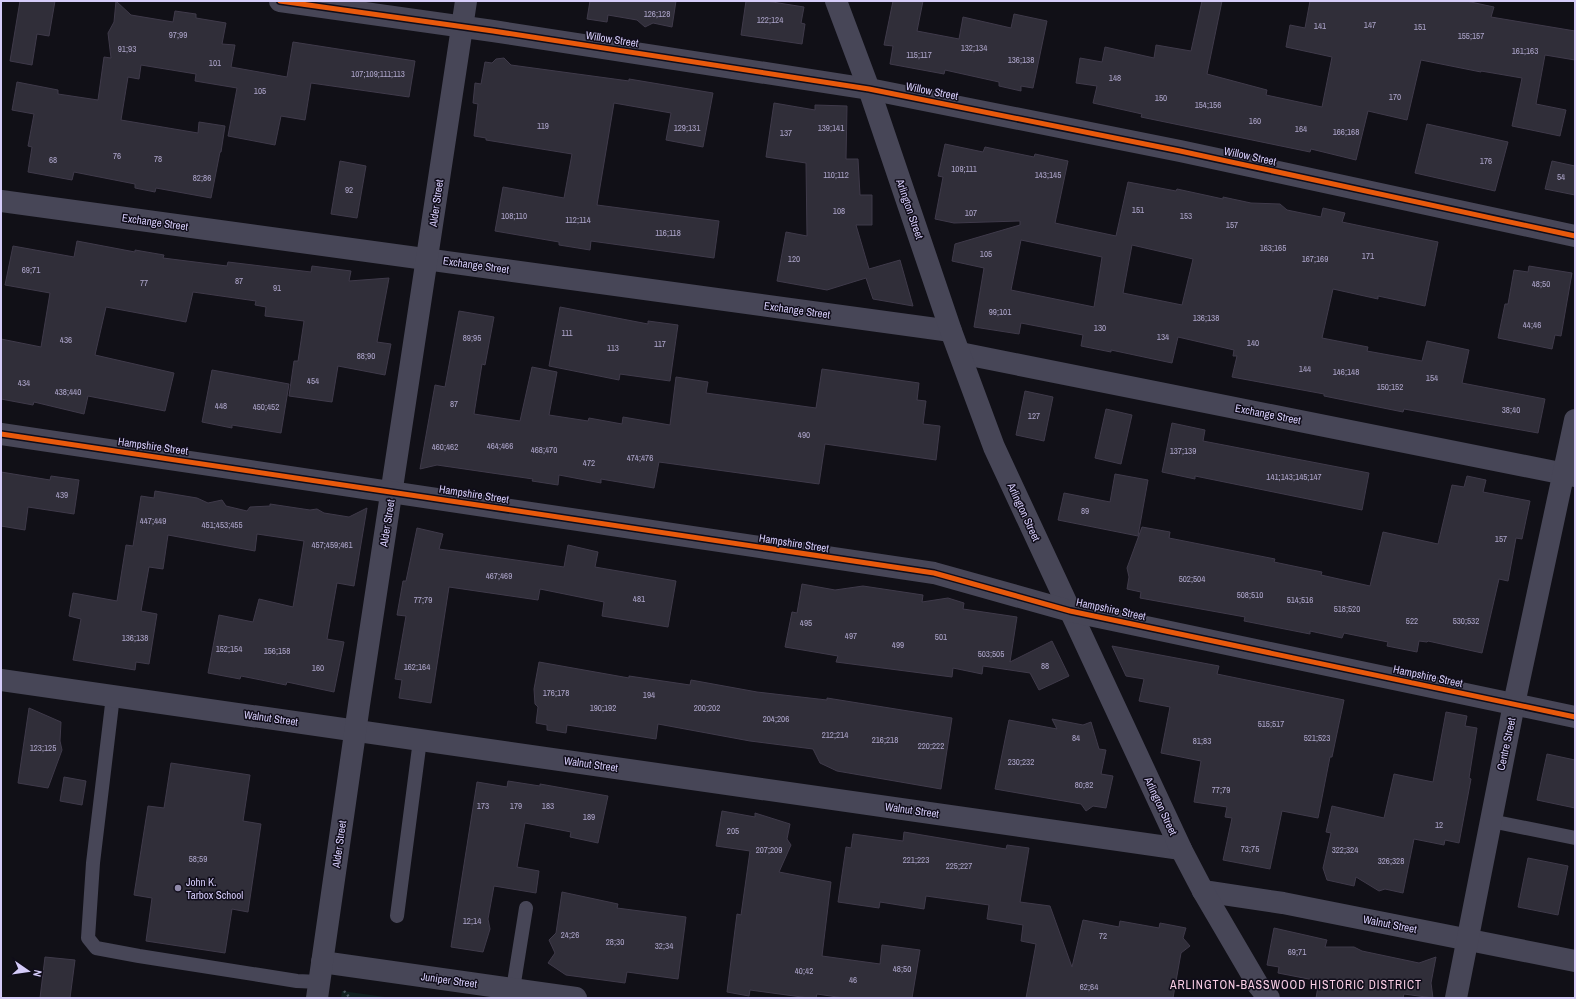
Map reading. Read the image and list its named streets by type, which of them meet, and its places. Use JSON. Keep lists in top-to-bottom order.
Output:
{
  "streets": {
    "street": [
      "Willow Street",
      "Alder Street",
      "Arlington Street",
      "Exchange Street",
      "Hampshire Street",
      "Walnut Street",
      "Centre Street",
      "Juniper Street"
    ]
  },
  "crossings": [
    ["Willow Street", "Alder Street"],
    ["Willow Street", "Arlington Street"],
    ["Alder Street", "Exchange Street"],
    ["Alder Street", "Hampshire Street"],
    ["Alder Street", "Walnut Street"],
    ["Alder Street", "Juniper Street"],
    ["Arlington Street", "Exchange Street"],
    ["Arlington Street", "Hampshire Street"],
    ["Arlington Street", "Walnut Street"],
    ["Exchange Street", "Centre Street"],
    ["Hampshire Street", "Centre Street"],
    ["Walnut Street", "Centre Street"]
  ],
  "districts": ["ARLINGTON-BASSWOOD HISTORIC DISTRICT"],
  "places": ["John K. Tarbox School"],
  "house_numbers": [
    "126;128",
    "122;124",
    "147",
    "141",
    "151",
    "97;99",
    "155;157",
    "132;134",
    "91;93",
    "161;163",
    "115;117",
    "136;138",
    "101",
    "107;109;111;113",
    "148",
    "105",
    "170",
    "150",
    "154;156",
    "160",
    "119",
    "129;131",
    "139;141",
    "164",
    "166;168",
    "137",
    "76",
    "78",
    "68",
    "176",
    "109;111",
    "110;112",
    "143;145",
    "54",
    "82;86",
    "92",
    "151",
    "108",
    "107",
    "108;110",
    "153",
    "112;114",
    "157",
    "116;118",
    "163;165",
    "105",
    "171",
    "120",
    "167;169",
    "69;71",
    "87",
    "77",
    "48;50",
    "91",
    "99;101",
    "136;138",
    "44;46",
    "130",
    "111",
    "134",
    "89;95",
    "436",
    "140",
    "117",
    "113",
    "88;90",
    "144",
    "146;148",
    "154",
    "454",
    "434",
    "150;152",
    "438;440",
    "87",
    "448",
    "450;452",
    "38;40",
    "127",
    "490",
    "464;466",
    "460;462",
    "468;470",
    "137;139",
    "474;476",
    "472",
    "141;143;145;147",
    "439",
    "89",
    "447;449",
    "451;453;455",
    "157",
    "457;459;461",
    "467;469",
    "502;504",
    "508;510",
    "481",
    "77;79",
    "514;516",
    "518;520",
    "522",
    "530;532",
    "495",
    "497",
    "501",
    "136;138",
    "499",
    "152;154",
    "156;158",
    "503;505",
    "88",
    "162;164",
    "160",
    "176;178",
    "194",
    "190;192",
    "200;202",
    "204;206",
    "515;517",
    "212;214",
    "84",
    "521;523",
    "216;218",
    "81;83",
    "220;222",
    "123;125",
    "230;232",
    "80;82",
    "77;79",
    "173",
    "179",
    "183",
    "189",
    "12",
    "205",
    "73;75",
    "207;209",
    "322;324",
    "58;59",
    "221;223",
    "326;328",
    "225;227",
    "12;14",
    "24;26",
    "72",
    "28;30",
    "32;34",
    "69;71",
    "48;50",
    "40;42",
    "46",
    "62;64"
  ],
  "north": "right"
}
